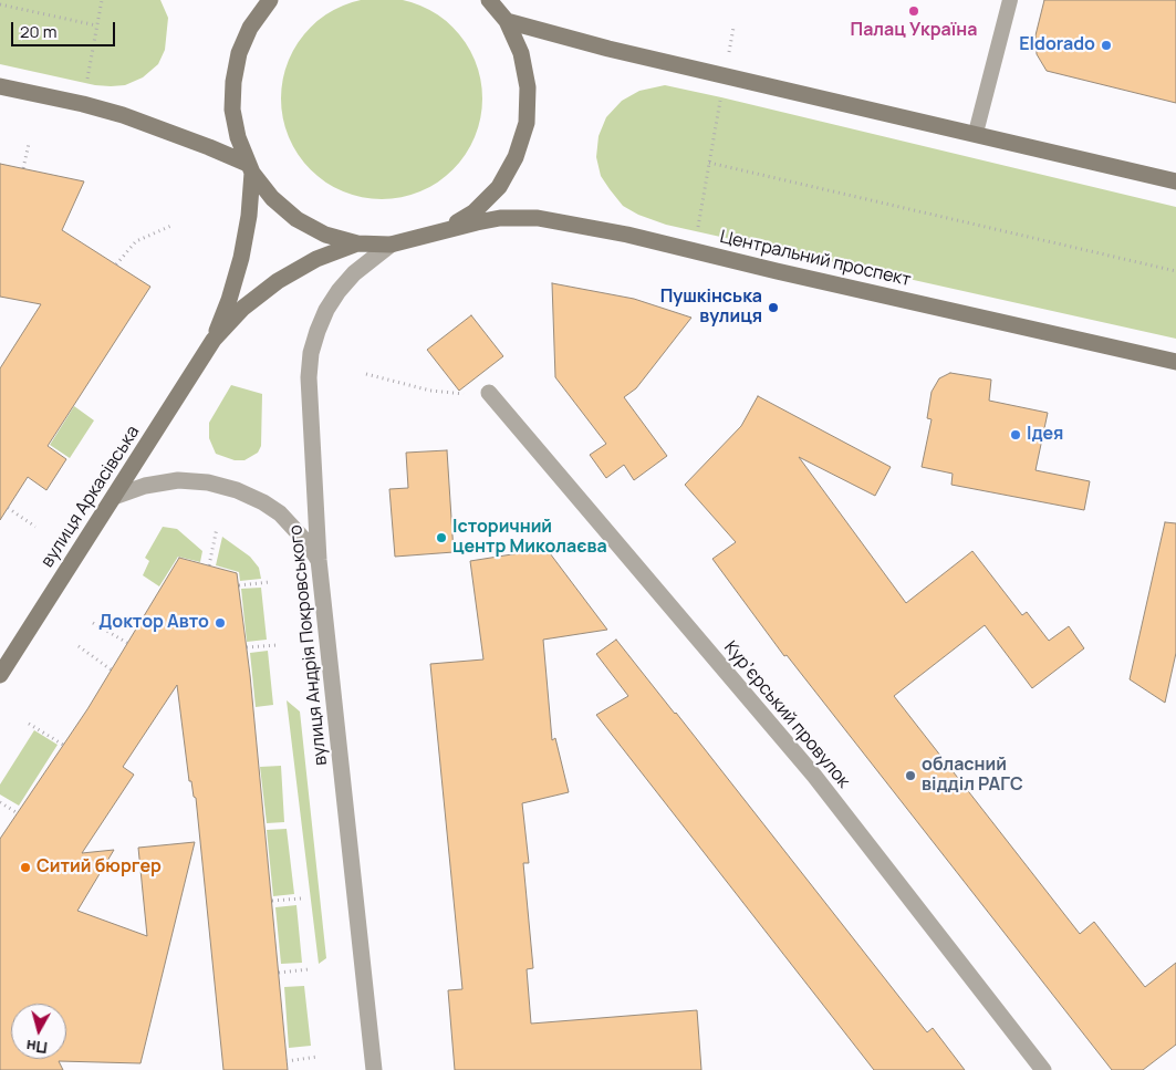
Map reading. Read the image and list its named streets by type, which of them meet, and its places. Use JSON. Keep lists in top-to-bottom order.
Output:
{
  "streets": {
    "main road": ["Центральний проспект", "вулиця Аркасівська"],
    "street": ["вулиця Андрія Покровського", "Курʼєрський провулок"]
  },
  "crossings": [
    ["Центральний проспект", "вулиця Аркасівська"],
    ["Центральний проспект", "вулиця Андрія Покровського"]
  ],
  "places": [
    "Палац Україна",
    "Eldorado",
    "Пушкінська вулиця",
    "Ідея",
    "Історичний центр Миколаєва",
    "Доктор Авто",
    "обласний відділ РАГС",
    "Ситий бюргер"
  ],
  "scale_bar": "20 m",
  "north": "bottom"
}
